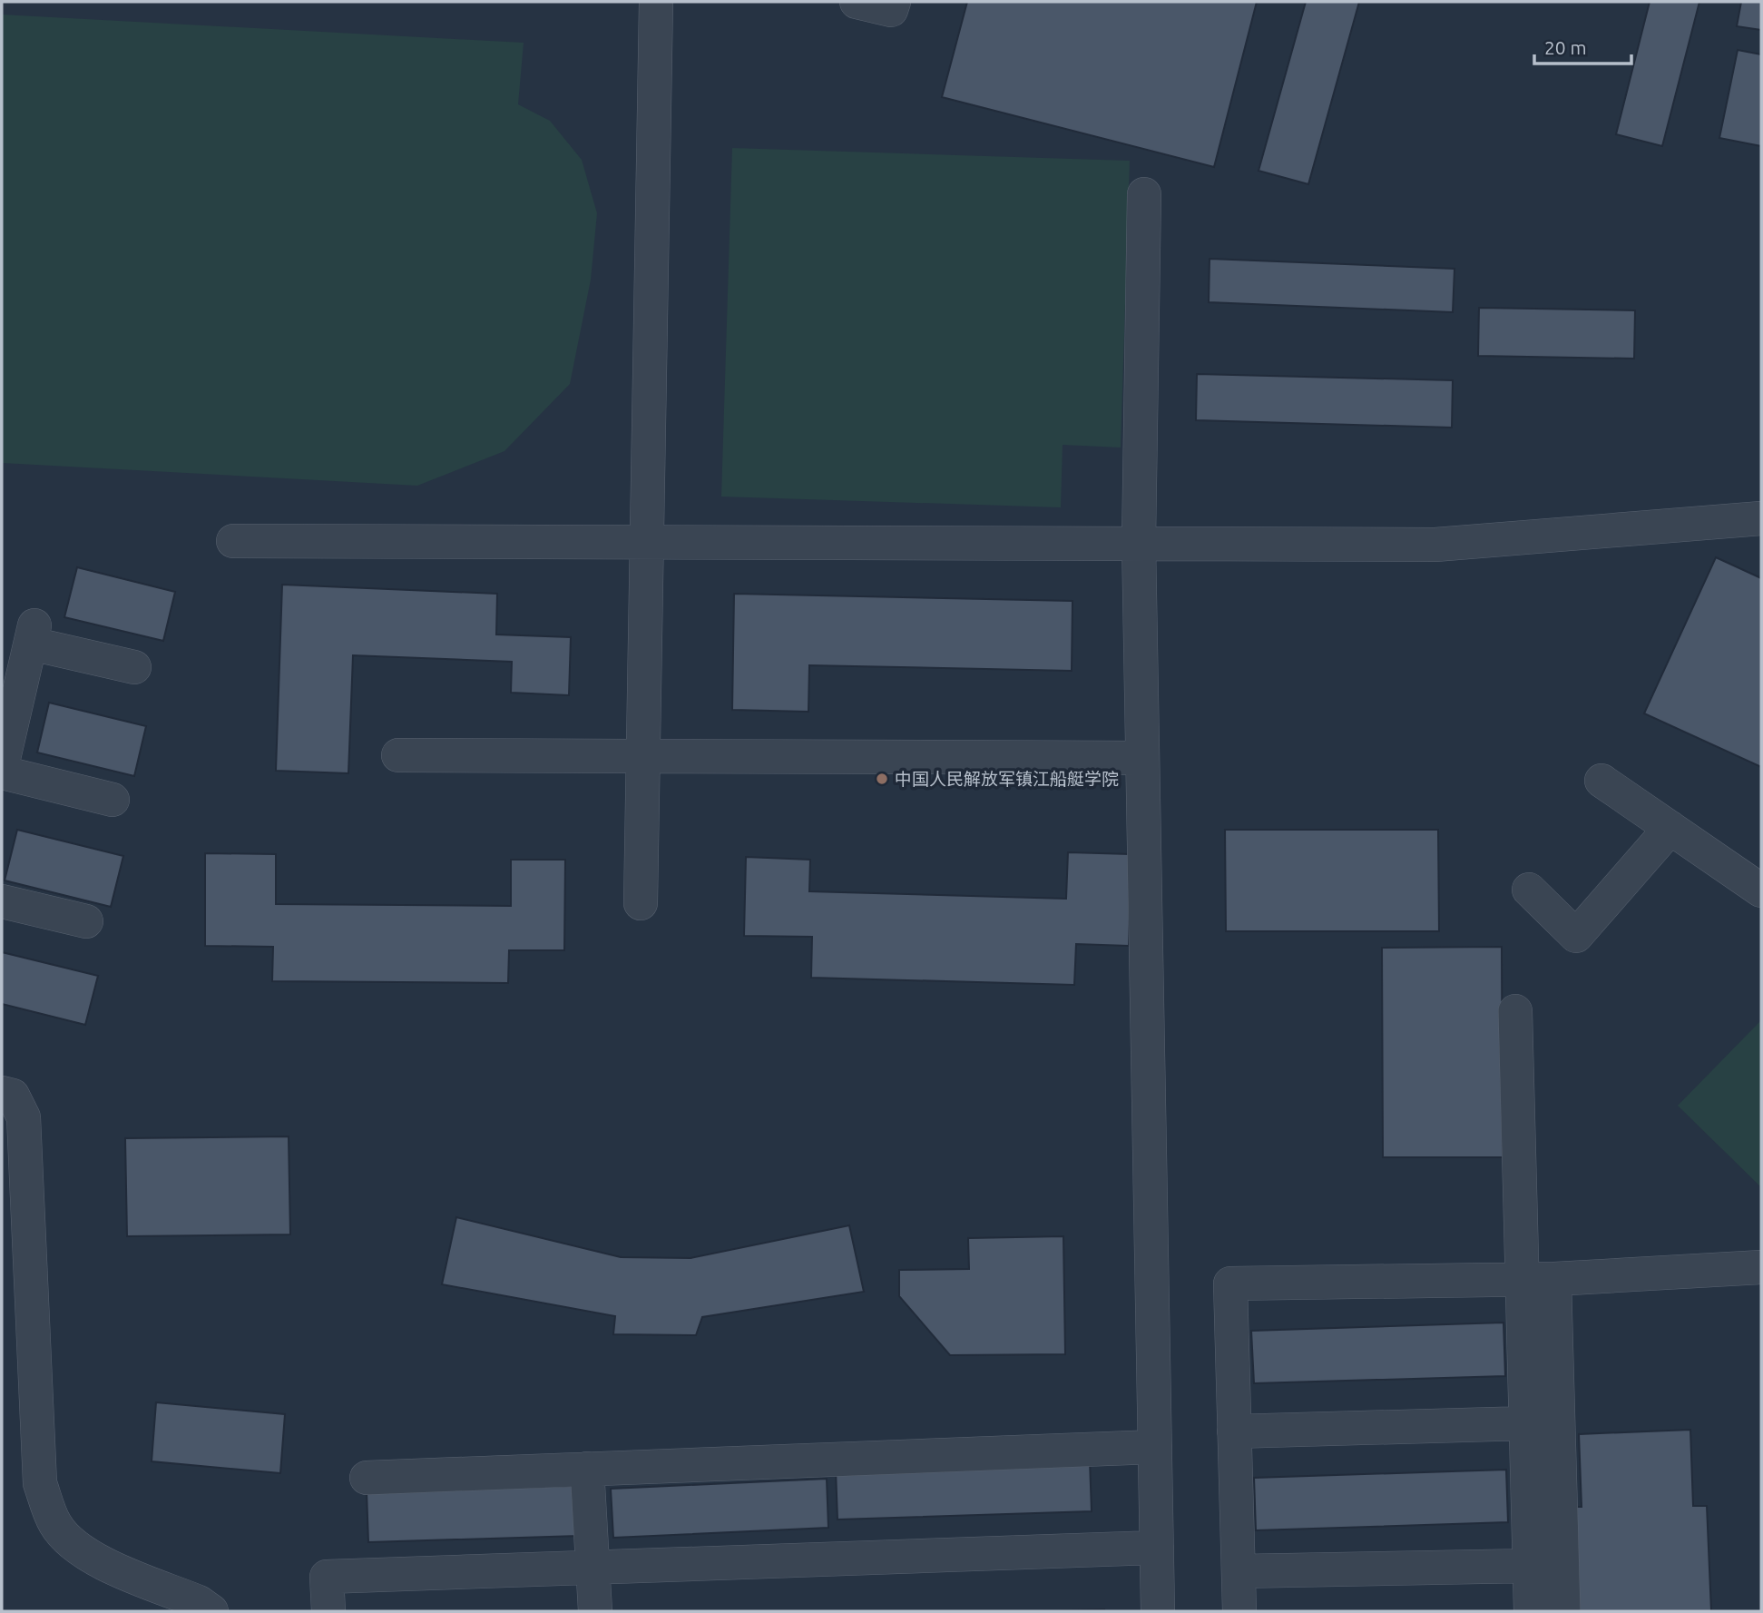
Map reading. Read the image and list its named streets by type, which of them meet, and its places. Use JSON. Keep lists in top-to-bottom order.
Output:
{
  "places": ["中国人民解放军镇江船艇学院"],
  "scale_bar": "20 m"
}
